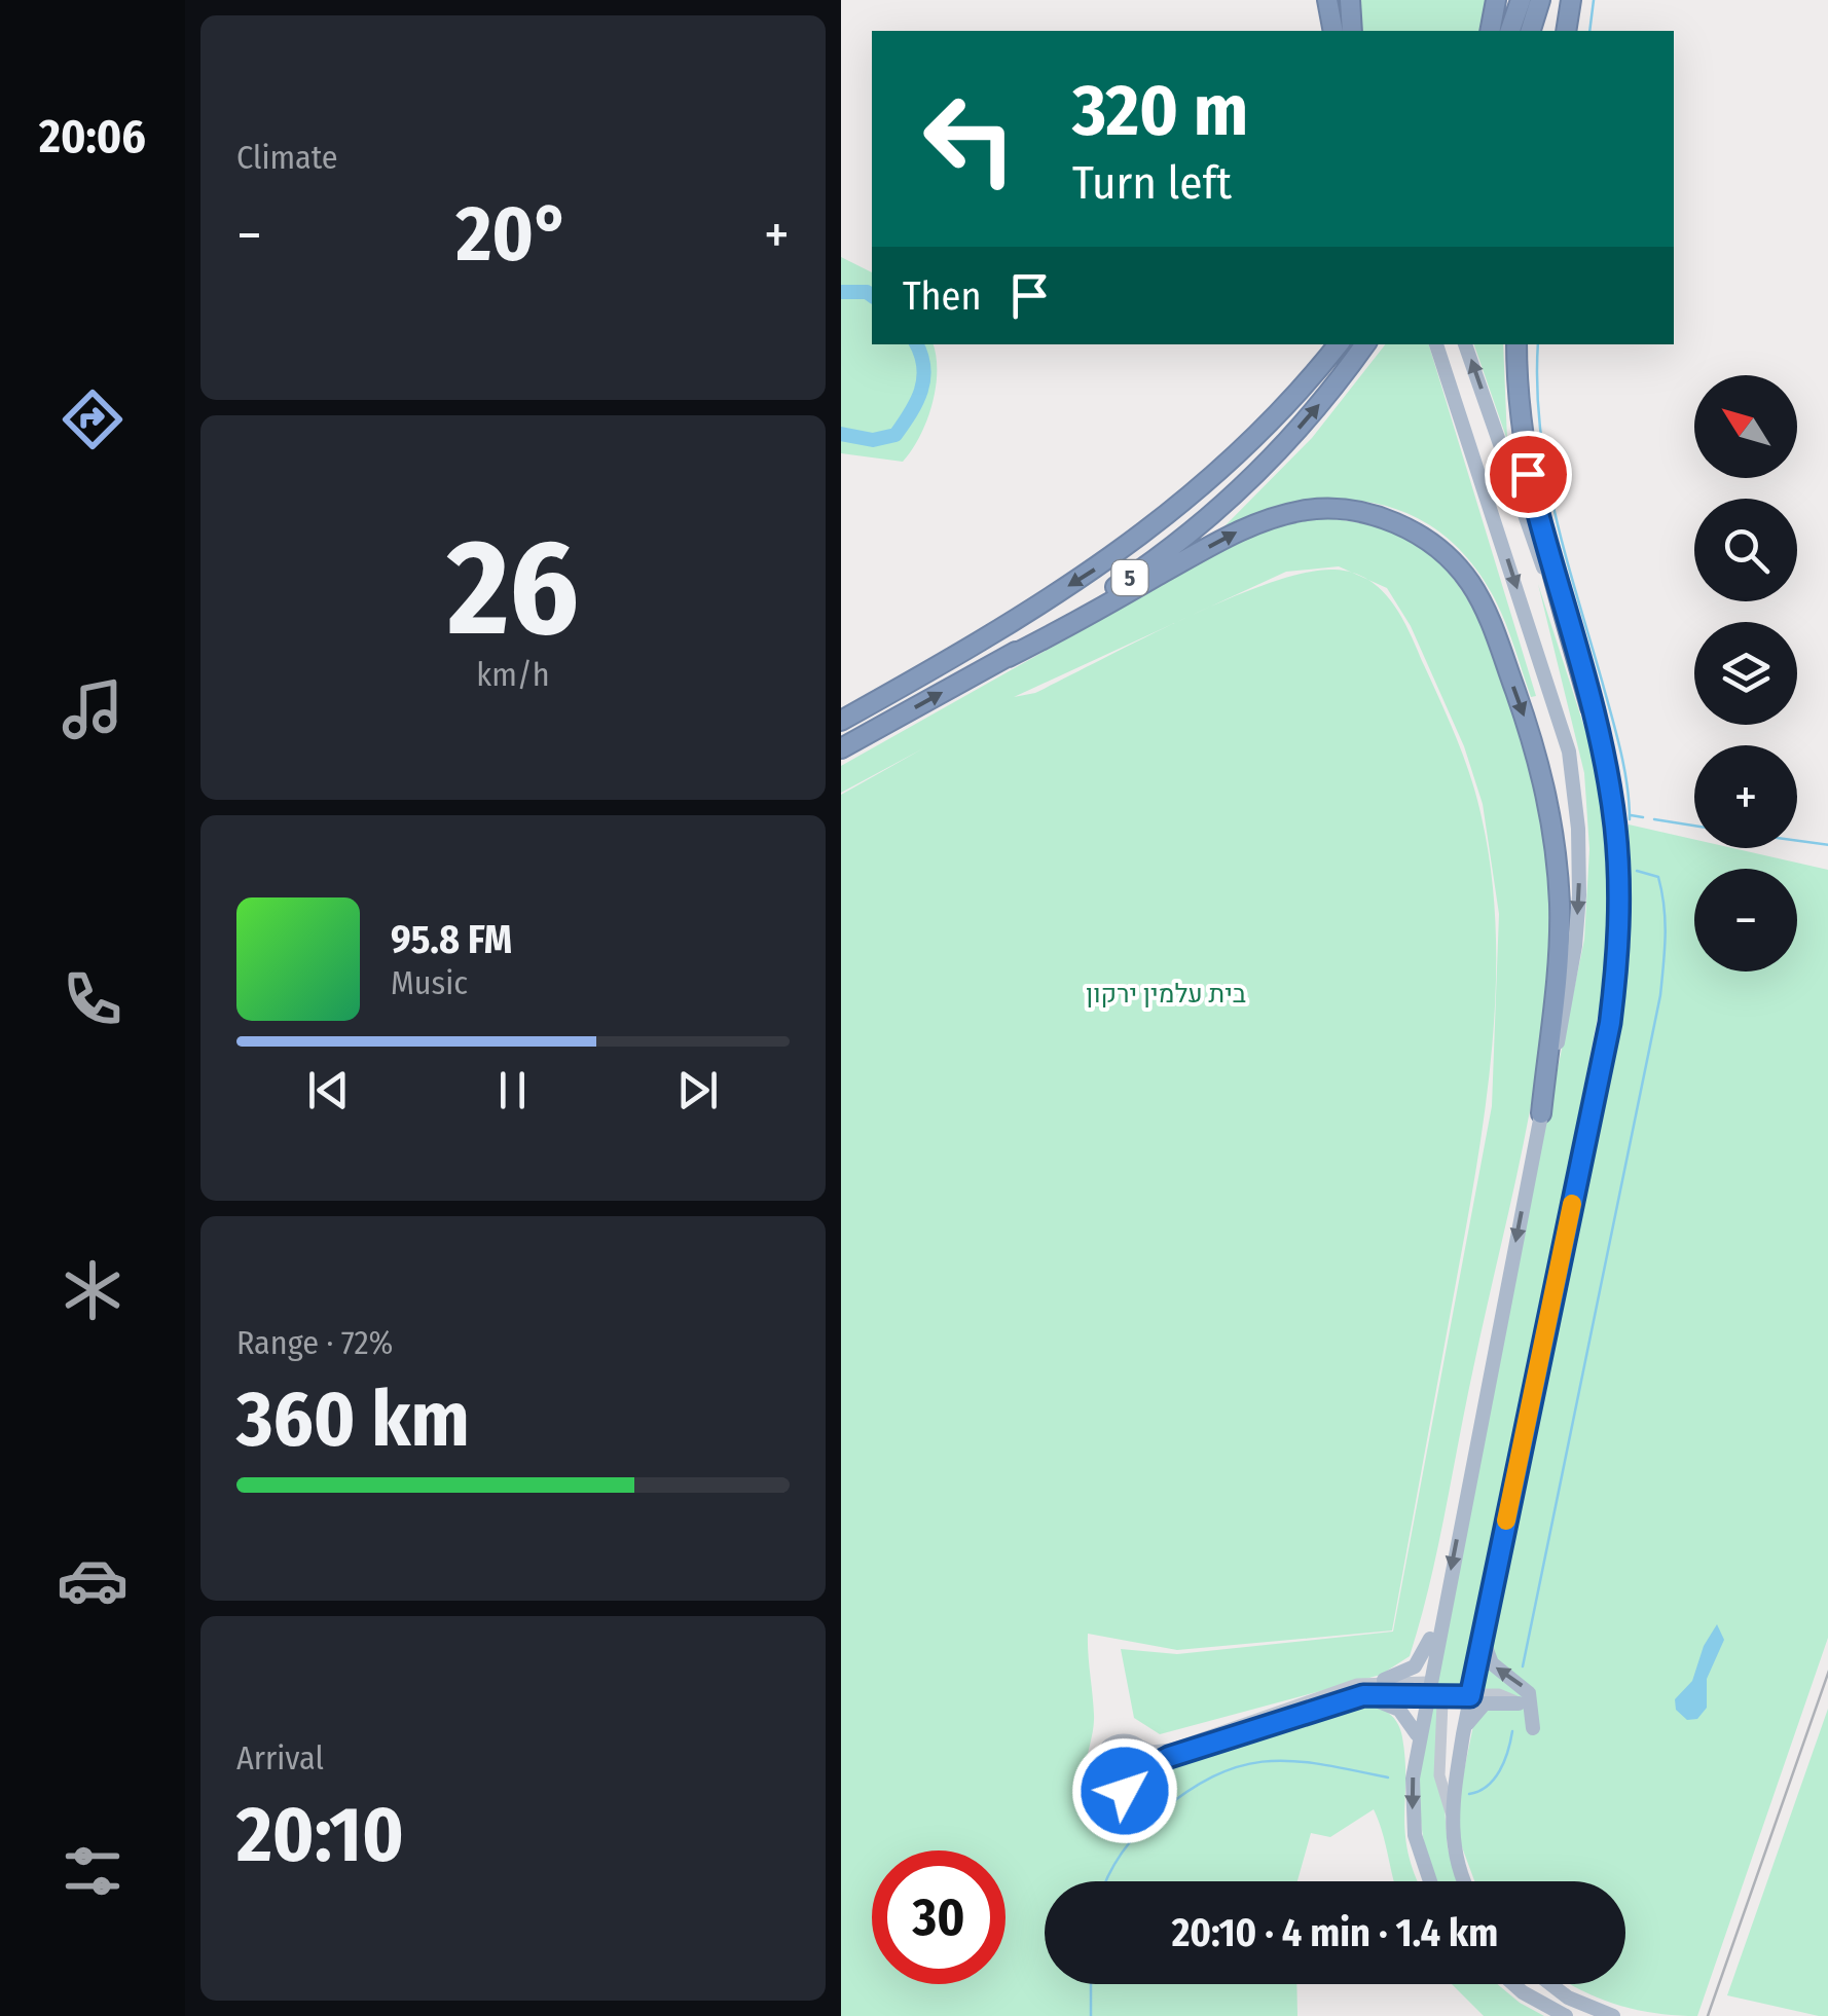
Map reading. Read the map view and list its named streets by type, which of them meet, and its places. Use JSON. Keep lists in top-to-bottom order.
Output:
{
  "streets": {
    "highway": ["5"]
  },
  "parks": ["בית עלמין ירקון"],
  "north": "top left",
  "page": {
    "tabs": "20:06",
    "tile": [
      "Climate",
      ["26", "km/h"],
      ["Range · 72%", "360 km"],
      ["Arrival", "20:10"]
    ],
    "turn": ["320 m", "Turn left"],
    "heat": ["−", "20°", "+"],
    "then": "Then",
    "map_buttons": ["+", "−"],
    "song": ["95.8 FM", "Music"],
    "limit": "30",
    "trip": "20:10 · 4 min · 1.4 km"
  }
}
